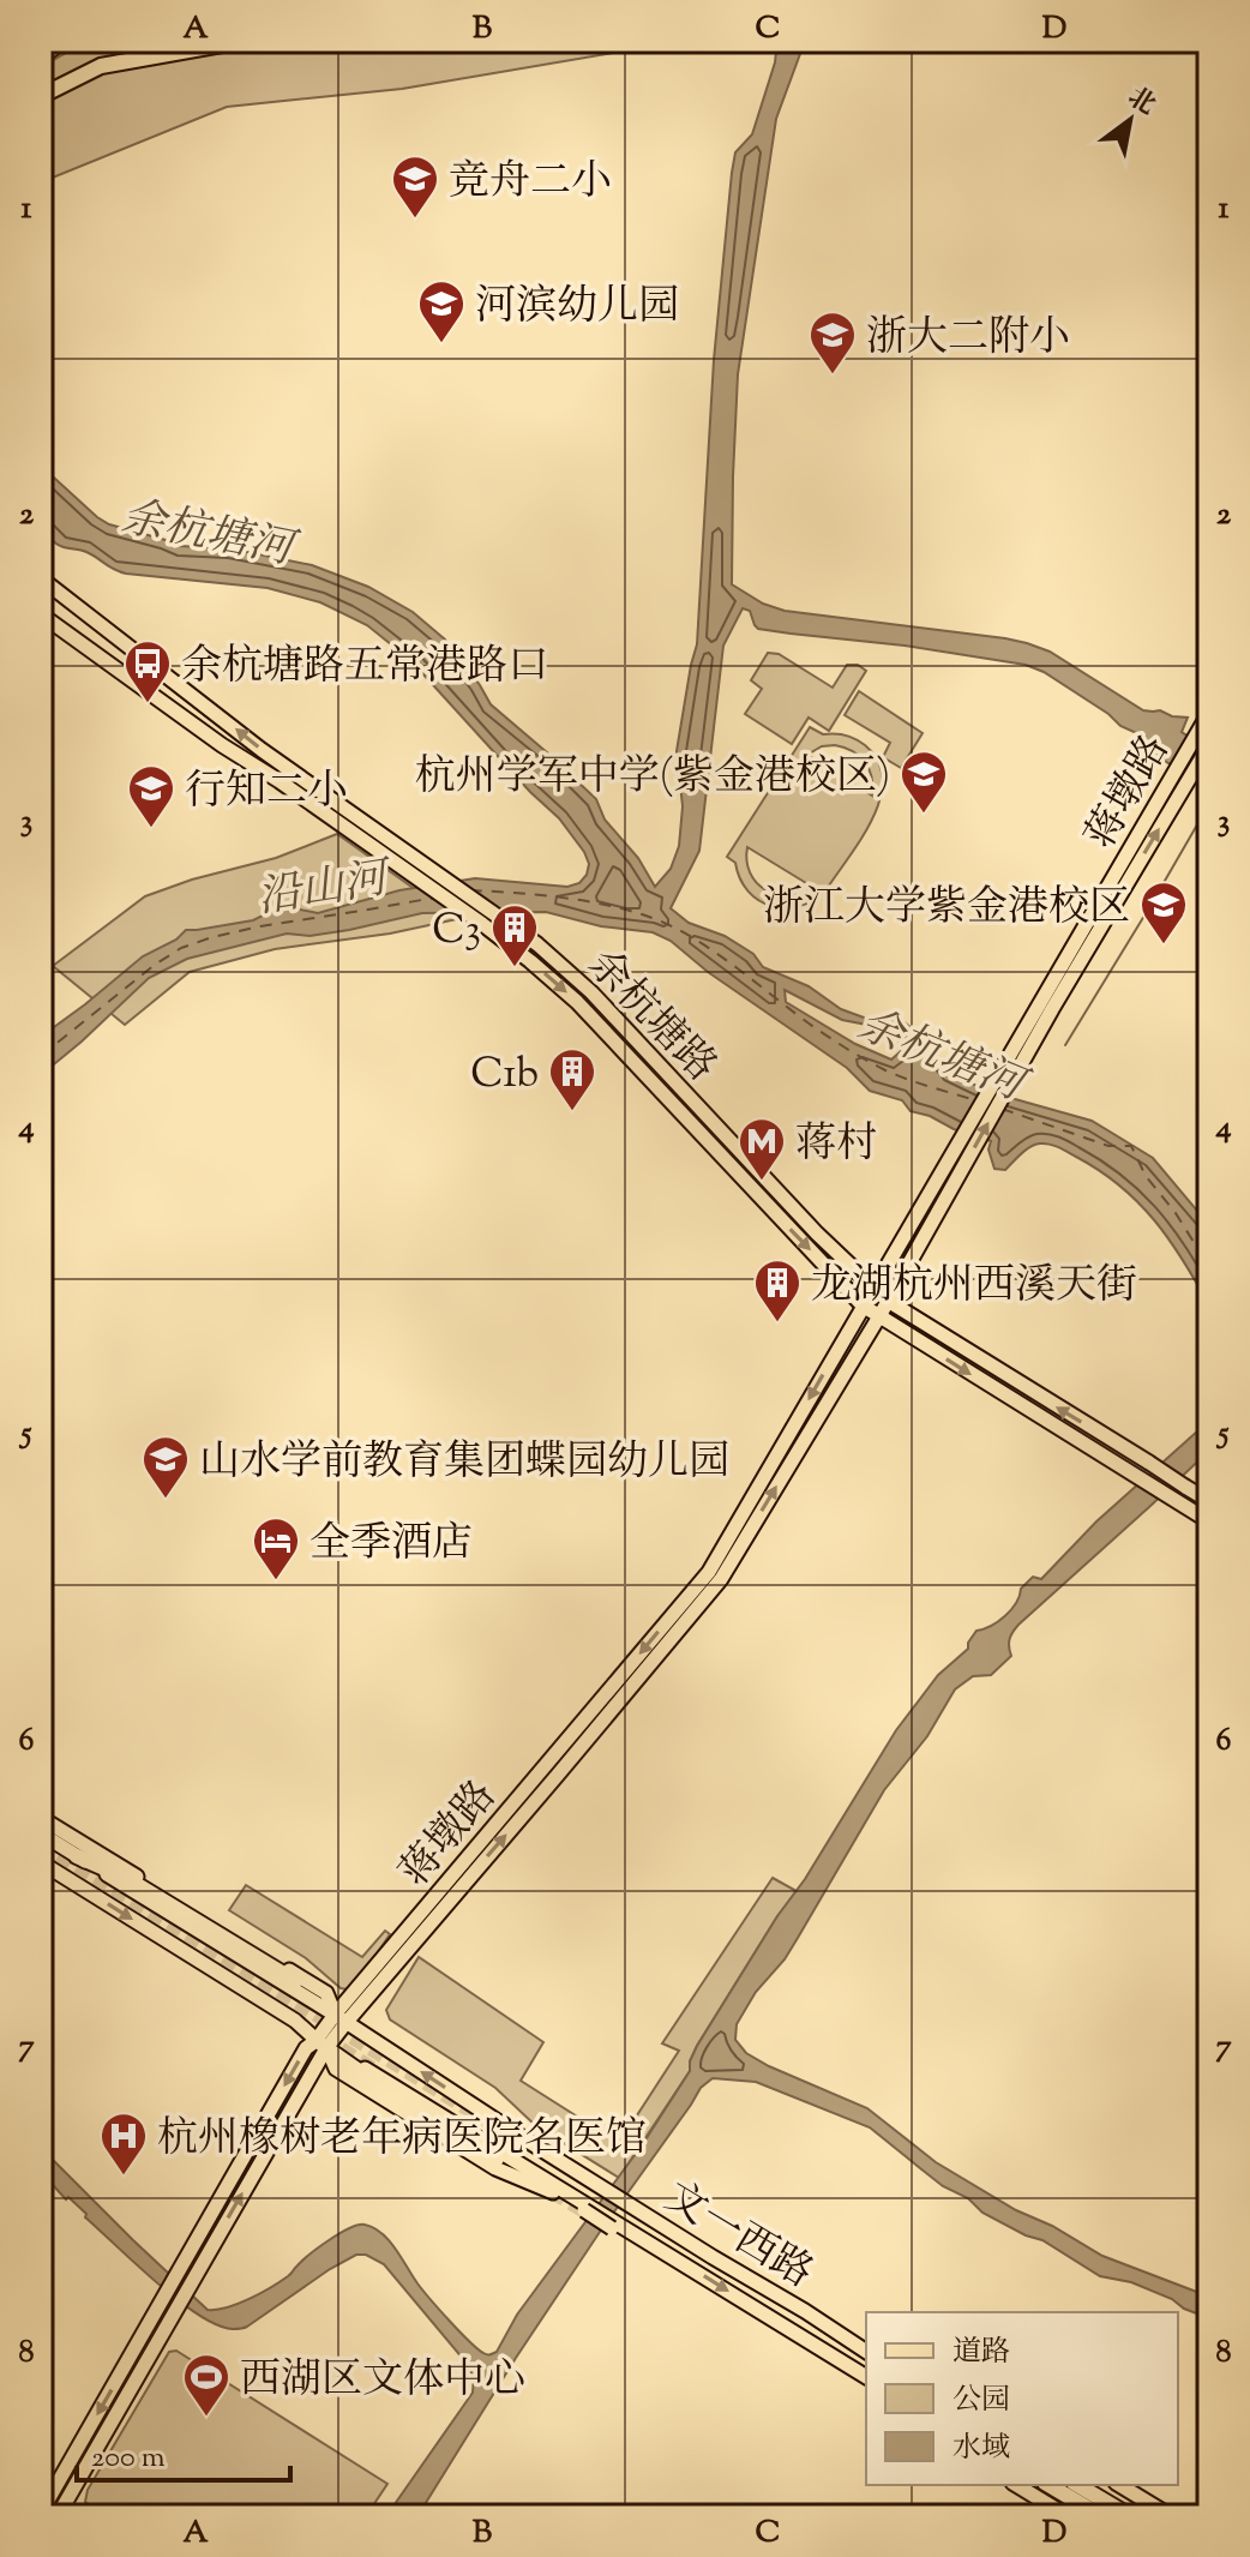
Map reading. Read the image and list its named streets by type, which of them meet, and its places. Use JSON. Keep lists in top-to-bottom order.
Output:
{
  "streets": {
    "main road": ["蒋墩路", "余杭塘路", "文一西路"]
  },
  "crossings": [
    ["蒋墩路", "余杭塘路"],
    ["蒋墩路", "文一西路"]
  ],
  "water": ["余杭塘河", "沿山河"],
  "places": {
    "school or university": [
      "竞舟二小",
      "河滨幼儿园",
      "浙大二附小",
      "杭州学军中学(紫金港校区)",
      "行知二小",
      "浙江大学紫金港校区",
      "山水学前教育集团蝶园幼儿园"
    ],
    "bus stop": ["余杭塘路五常港路口"],
    "building": ["C3", "C1b", "龙湖杭州西溪天街"],
    "metro station": ["蒋村"],
    "hotel": ["全季酒店"],
    "hospital": ["杭州橡树老年病医院名医馆"],
    "sports": ["西湖区文体中心"]
  },
  "legend": ["道路", "公园", "水域"],
  "scale_bar": "200 m",
  "north": "top right",
  "grid": {
    "columns": [
      "A",
      "B",
      "C",
      "D"
    ],
    "rows": [
      "1",
      "2",
      "3",
      "4",
      "5",
      "6",
      "7",
      "8"
    ]
  }
}
